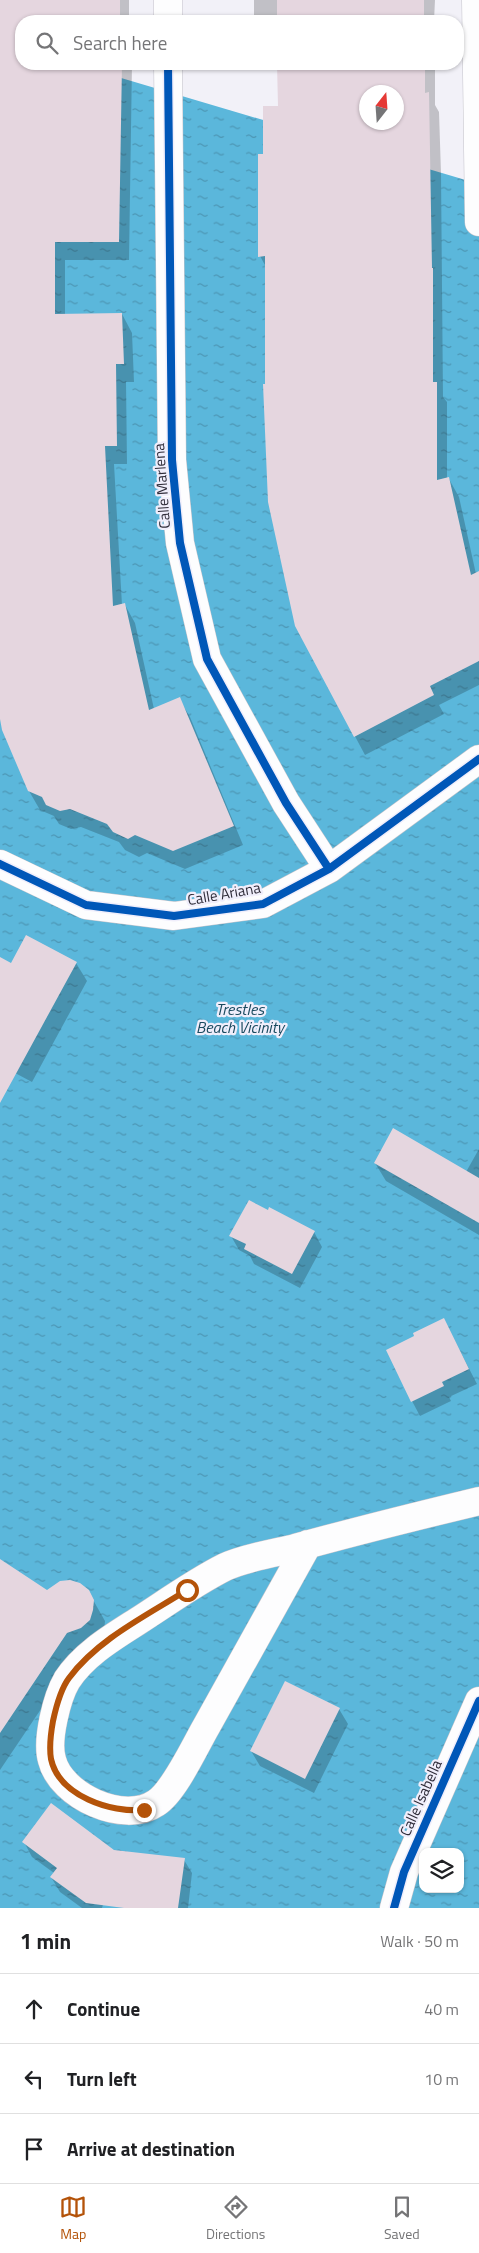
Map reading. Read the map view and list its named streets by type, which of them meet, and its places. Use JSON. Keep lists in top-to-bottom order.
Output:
{
  "streets": {
    "street": ["Calle Marlena", "Calle Ariana", "Calle Isabella"]
  },
  "crossings": [
    ["Calle Marlena", "Calle Ariana"]
  ],
  "water": ["Trestles Beach Vicinity"],
  "north": "top",
  "page": {
    "search": "Search here",
    "heading": ["1 min", "Walk · 50 m"],
    "list": [
      ["Continue", "40 m"],
      ["Turn left", "10 m"],
      "Arrive at destination"
    ],
    "nav": ["Map", "Directions", "Saved"]
  }
}
